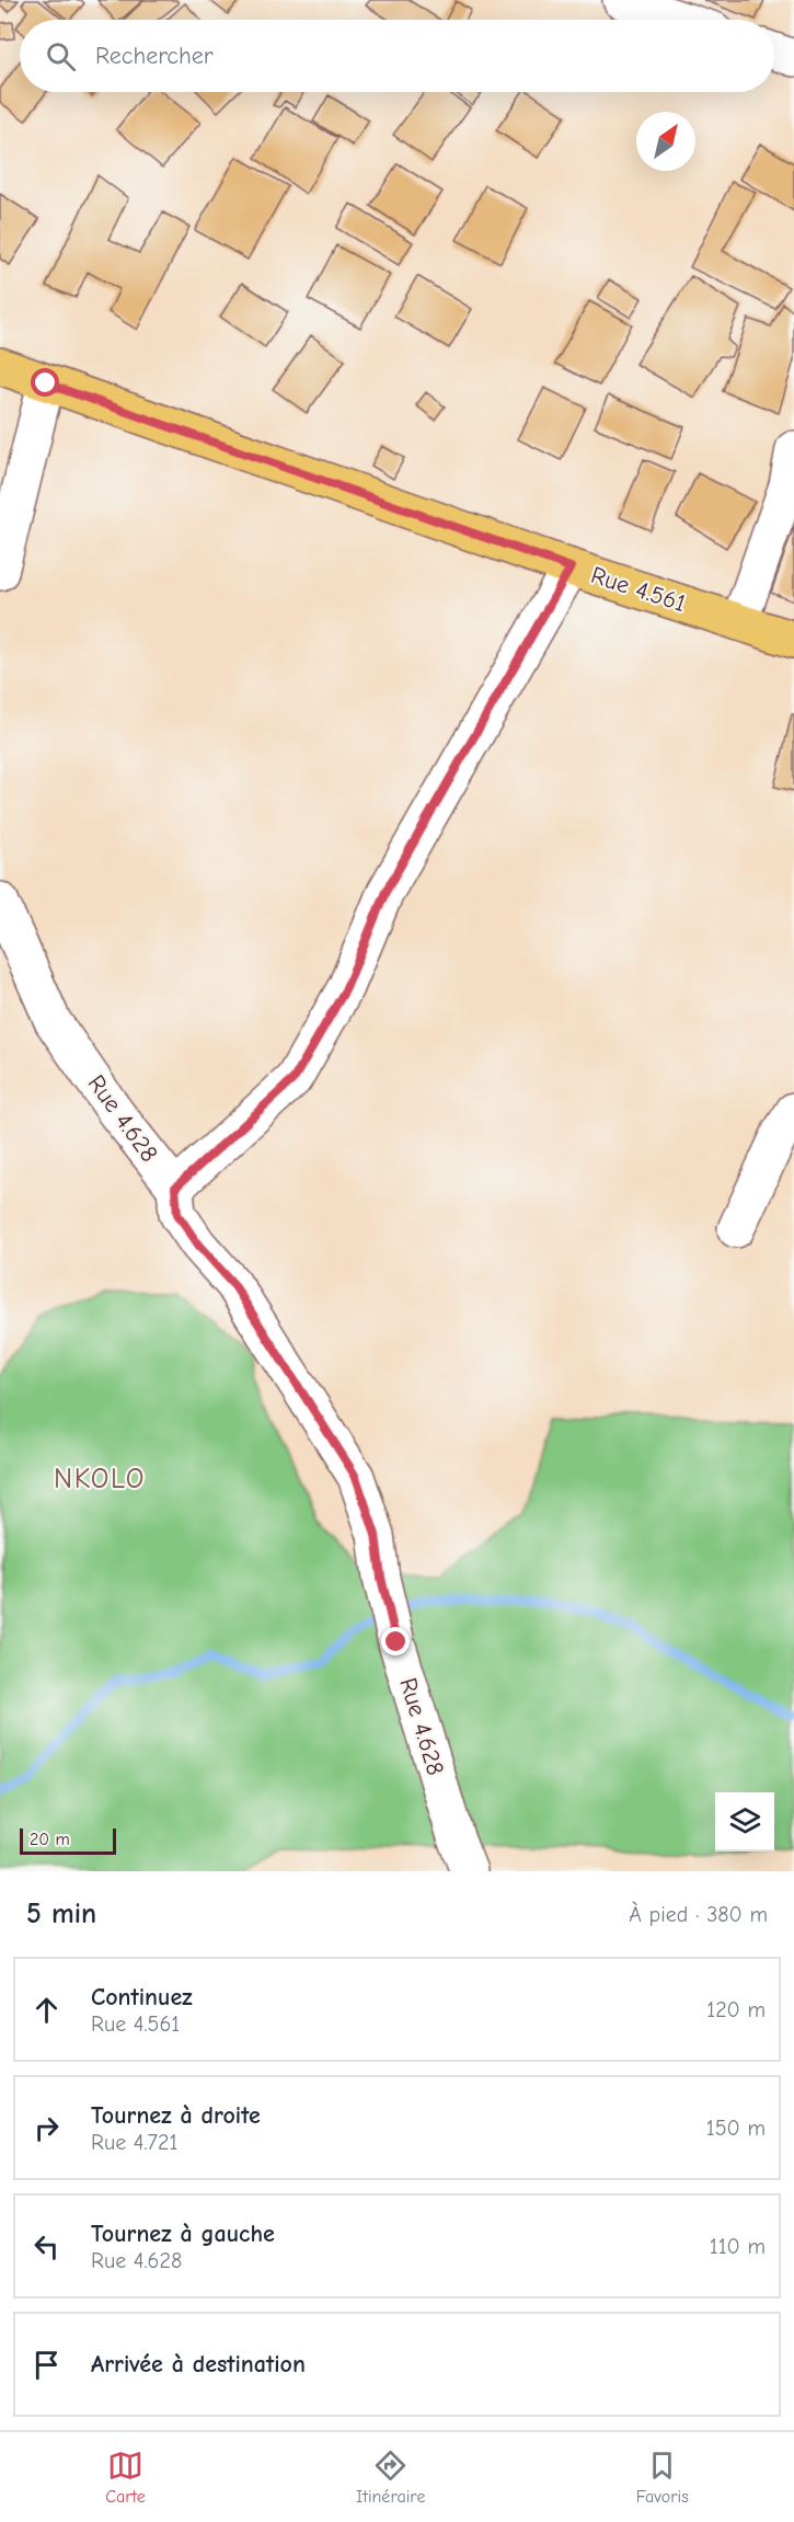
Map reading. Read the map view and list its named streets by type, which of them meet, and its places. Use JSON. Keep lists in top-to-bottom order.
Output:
{
  "streets": {
    "main road": ["Rue 4.561"],
    "street": ["Rue 4.628"]
  },
  "districts": ["NKOLO"],
  "scale_bar": "20 m",
  "north": "top right",
  "page": {
    "search": "Rechercher",
    "scale": "20 m",
    "heading": ["5 min", "À pied · 380 m"],
    "list": [
      ["Continuez", "Rue 4.561", "120 m"],
      ["Tournez à droite", "Rue 4.721", "150 m"],
      ["Tournez à gauche", "Rue 4.628", "110 m"],
      "Arrivée à destination"
    ],
    "nav": ["Carte", "Itinéraire", "Favoris"]
  }
}
